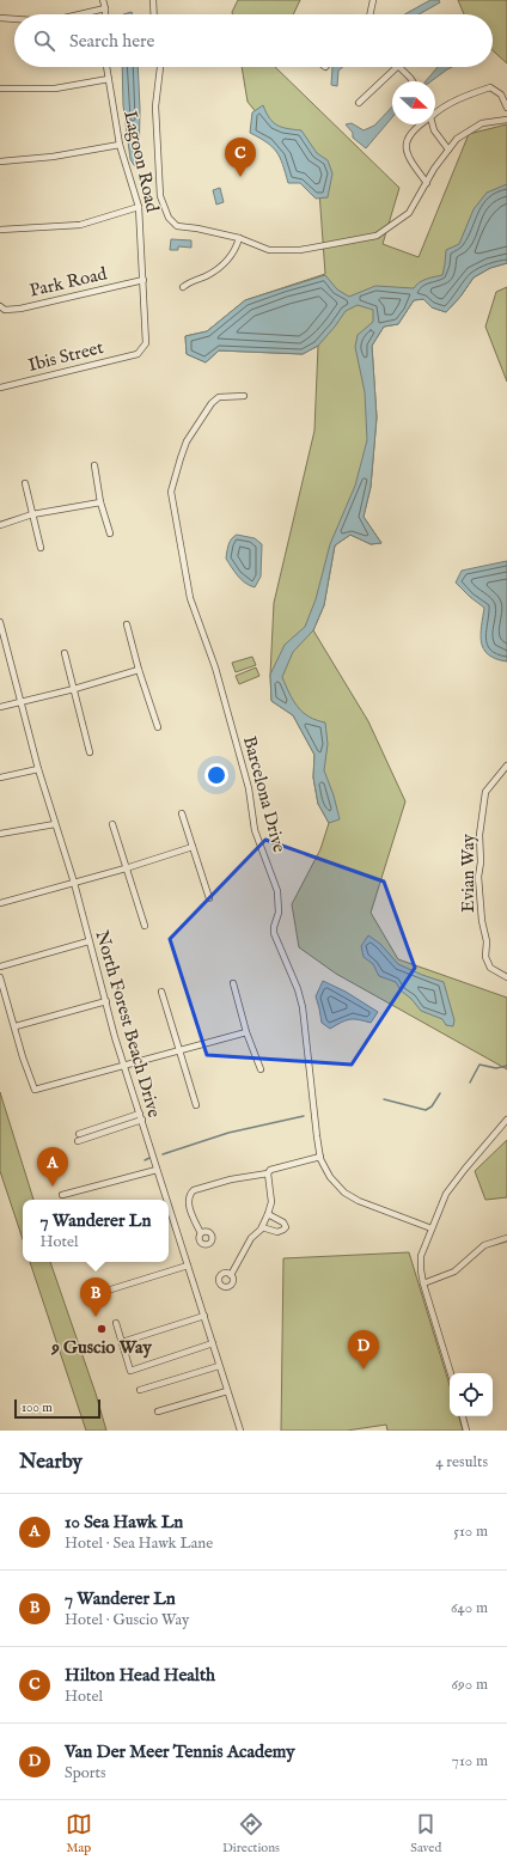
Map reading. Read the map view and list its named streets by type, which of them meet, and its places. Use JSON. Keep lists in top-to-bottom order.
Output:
{
  "streets": {
    "street": [
      "Lagoon Road",
      "Park Road",
      "Ibis Street",
      "Barcelona Drive",
      "Evian Way",
      "North Forest Beach Drive"
    ]
  },
  "crossings": [
    ["Lagoon Road", "Park Road"],
    ["Lagoon Road", "Ibis Street"]
  ],
  "places": ["9 Guscio Way"],
  "scale_bar": "100 m",
  "north": "right",
  "page": {
    "search": "Search here",
    "pins": [
      "C",
      "A",
      "B",
      "D"
    ],
    "popup": ["7 Wanderer Ln", "Hotel"],
    "scale": "100 m",
    "heading": ["Nearby", "4 results"],
    "list": [
      {
        "mark": "A",
        "name": "10 Sea Hawk Ln",
        "note": "Hotel · Sea Hawk Lane",
        "value": "510 m"
      },
      {
        "mark": "B",
        "name": "7 Wanderer Ln",
        "note": "Hotel · Guscio Way",
        "value": "640 m"
      },
      {
        "mark": "C",
        "name": "Hilton Head Health",
        "note": "Hotel",
        "value": "690 m"
      },
      {
        "mark": "D",
        "name": "Van Der Meer Tennis Academy",
        "note": "Sports",
        "value": "710 m"
      }
    ],
    "nav": ["Map", "Directions", "Saved"]
  }
}
